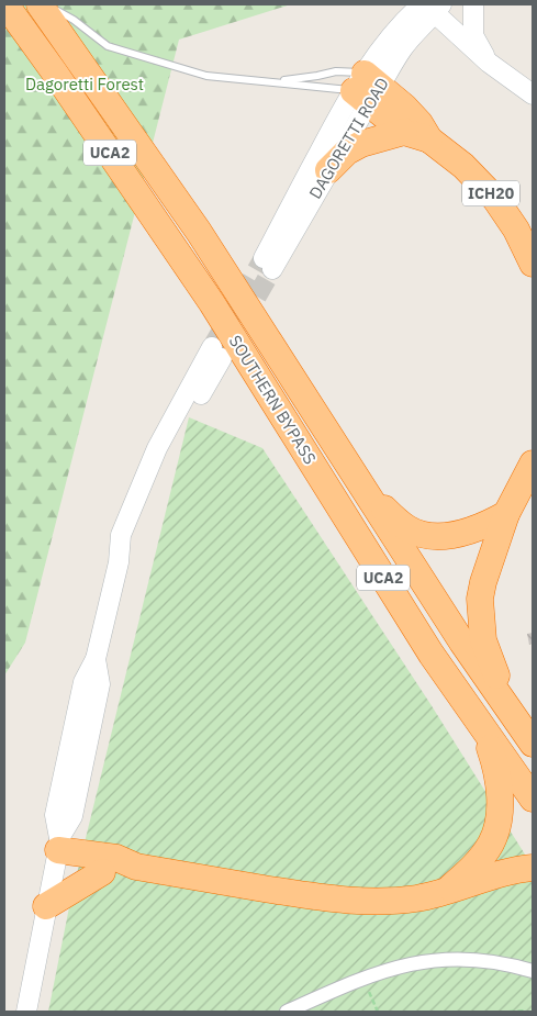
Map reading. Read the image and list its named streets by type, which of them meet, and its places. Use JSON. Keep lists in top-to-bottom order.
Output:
{
  "streets": {
    "highway": ["UCA2", "ICH20", "SOUTHERN BYPASS"],
    "main road": ["DAGORETTI ROAD"]
  },
  "crossings": [
    ["DAGORETTI ROAD", "ICH20"]
  ],
  "parks": ["Dagoretti Forest"]
}
